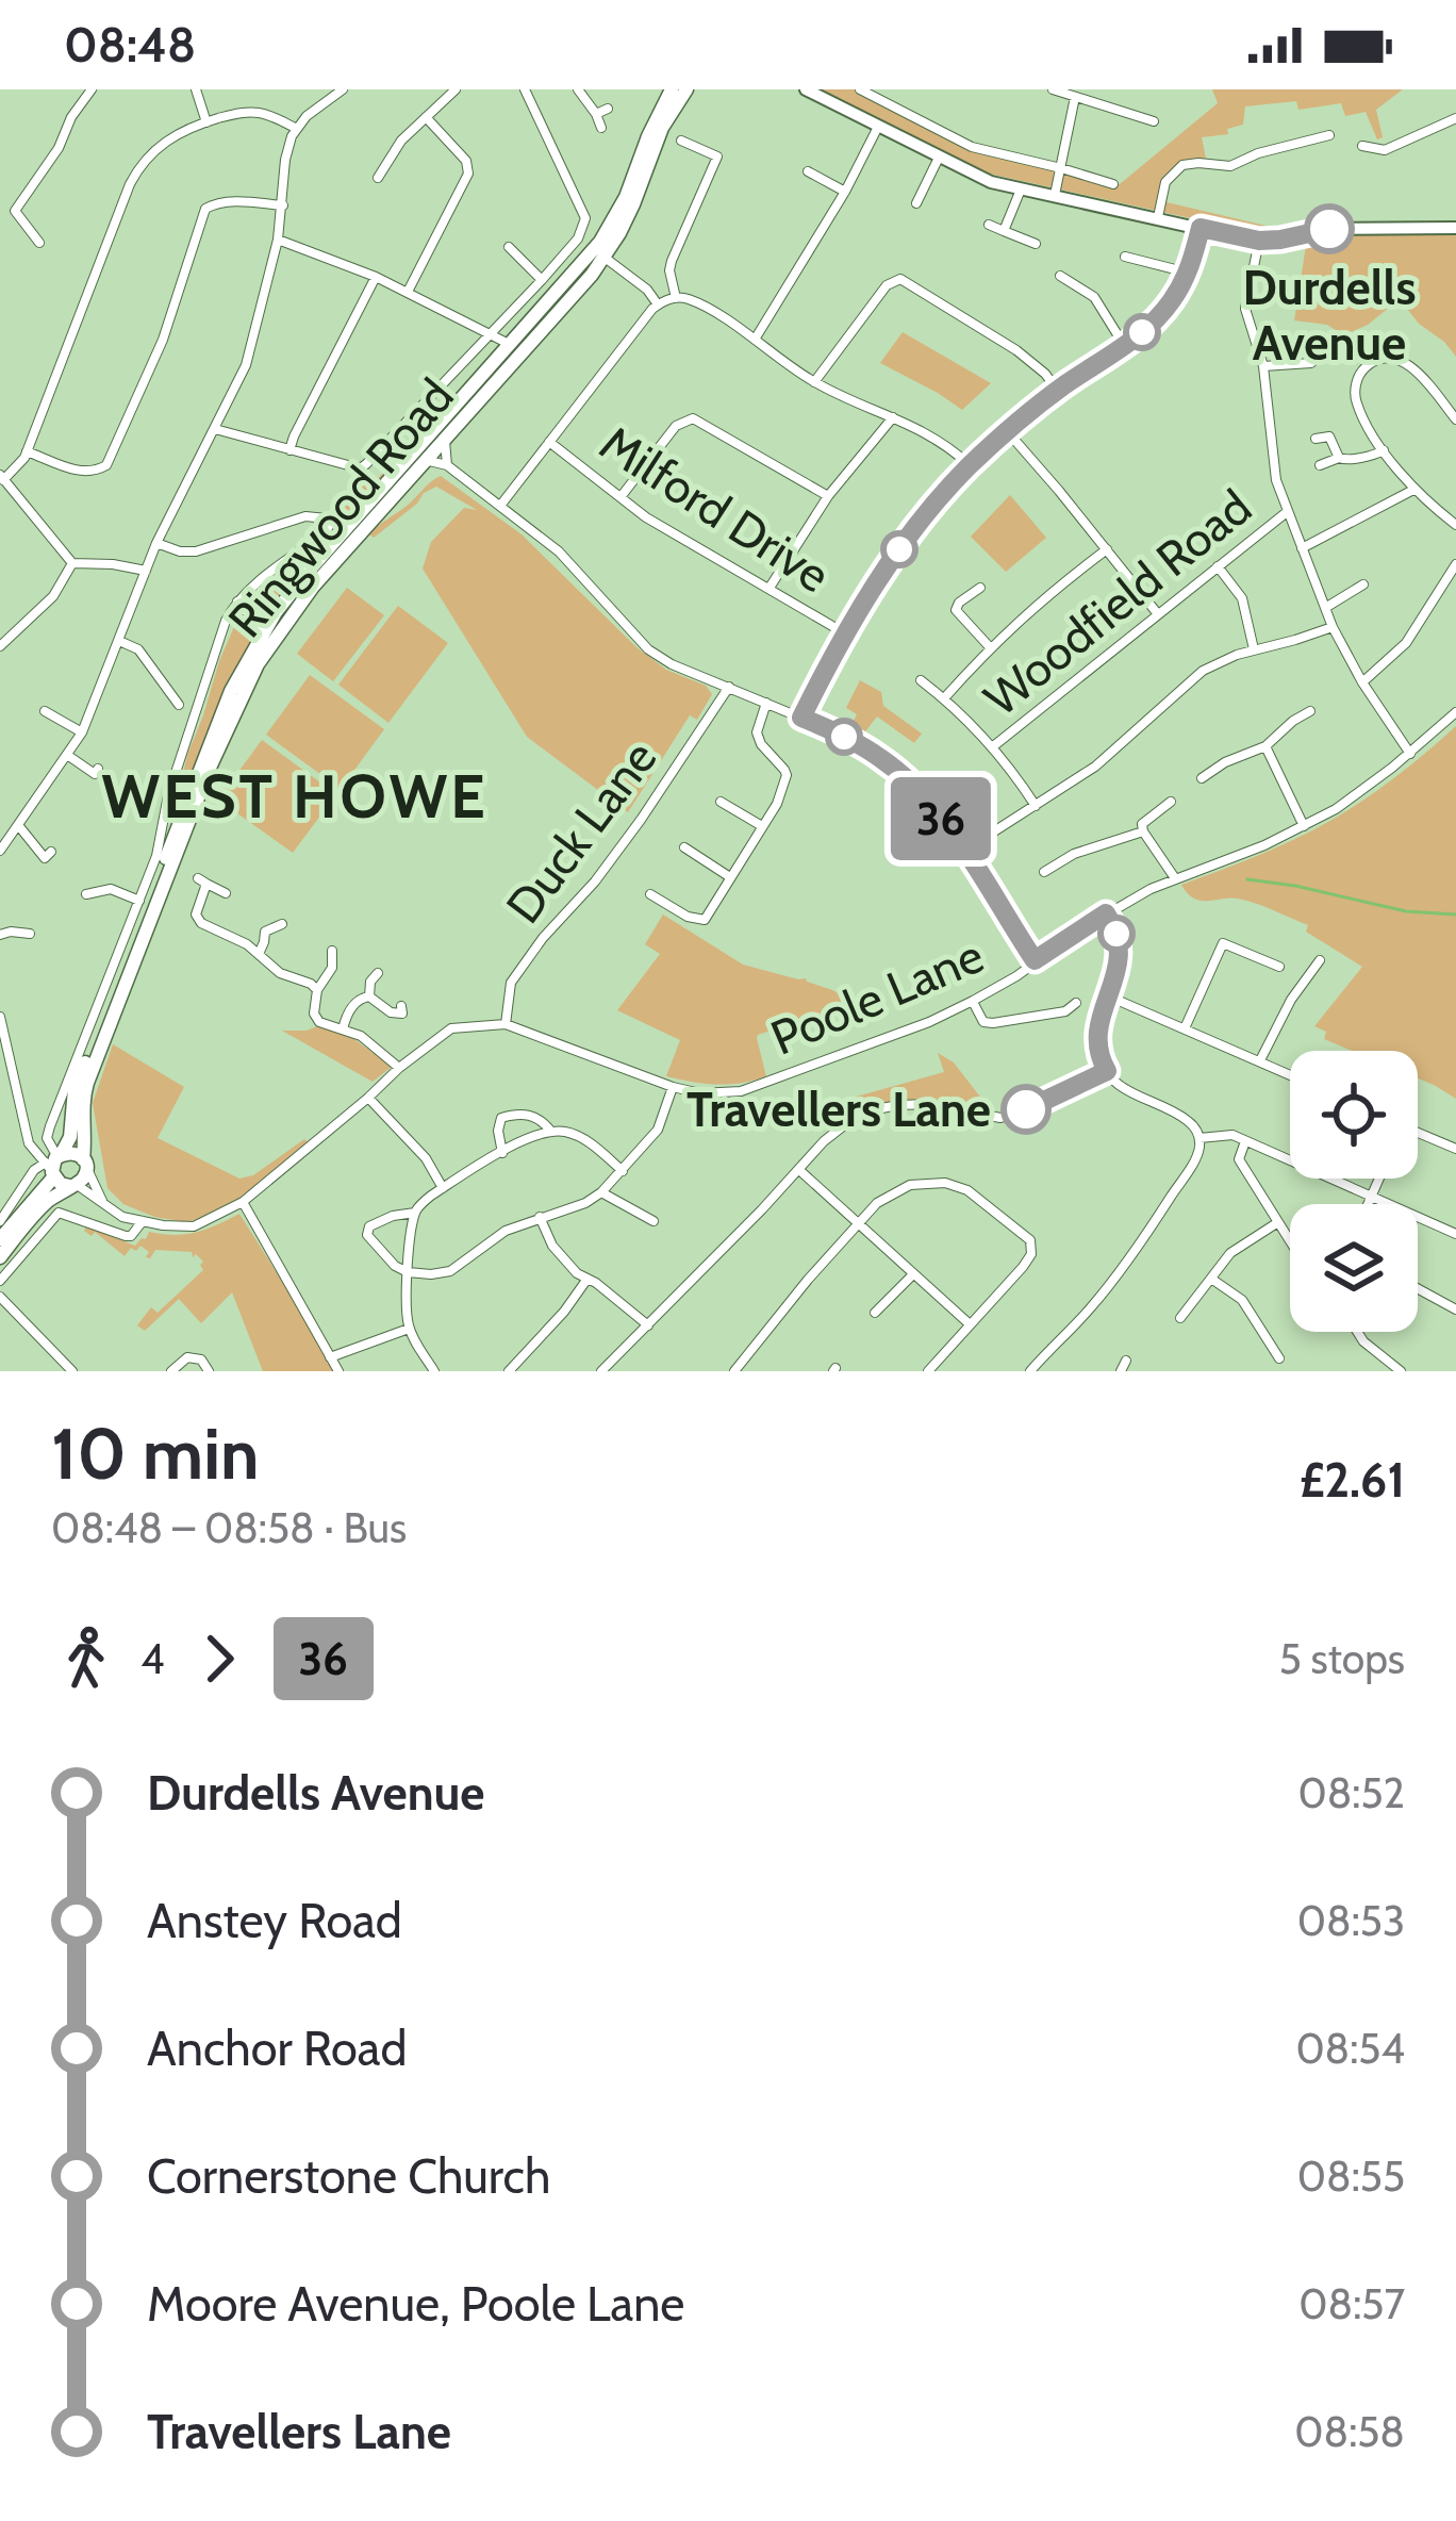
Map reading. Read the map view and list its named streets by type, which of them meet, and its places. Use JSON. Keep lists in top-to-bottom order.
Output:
{
  "streets": {
    "highway": ["Ringwood Road"],
    "street": [
      "Milford Drive",
      "Woodfield Road",
      "Duck Lane",
      "Poole Lane"
    ]
  },
  "crossings": [
    ["Duck Lane", "Poole Lane"]
  ],
  "districts": ["WEST HOWE"],
  "places": ["Durdells Avenue", "Travellers Lane"],
  "lines": ["bus line 36"],
  "page": {
    "status": "08:48",
    "on_map": "36",
    "heading": ["10 min", "08:48 – 08:58 · Bus", "£2.61"],
    "legs": ["4", "36", "5 stops"],
    "list": [
      {
        "name": "Durdells Avenue",
        "value": "08:52"
      },
      {
        "name": "Anstey Road",
        "value": "08:53"
      },
      {
        "name": "Anchor Road",
        "value": "08:54"
      },
      {
        "name": "Cornerstone Church",
        "value": "08:55"
      },
      {
        "name": "Moore Avenue, Poole Lane",
        "value": "08:57"
      },
      {
        "name": "Travellers Lane",
        "value": "08:58"
      }
    ]
  }
}
